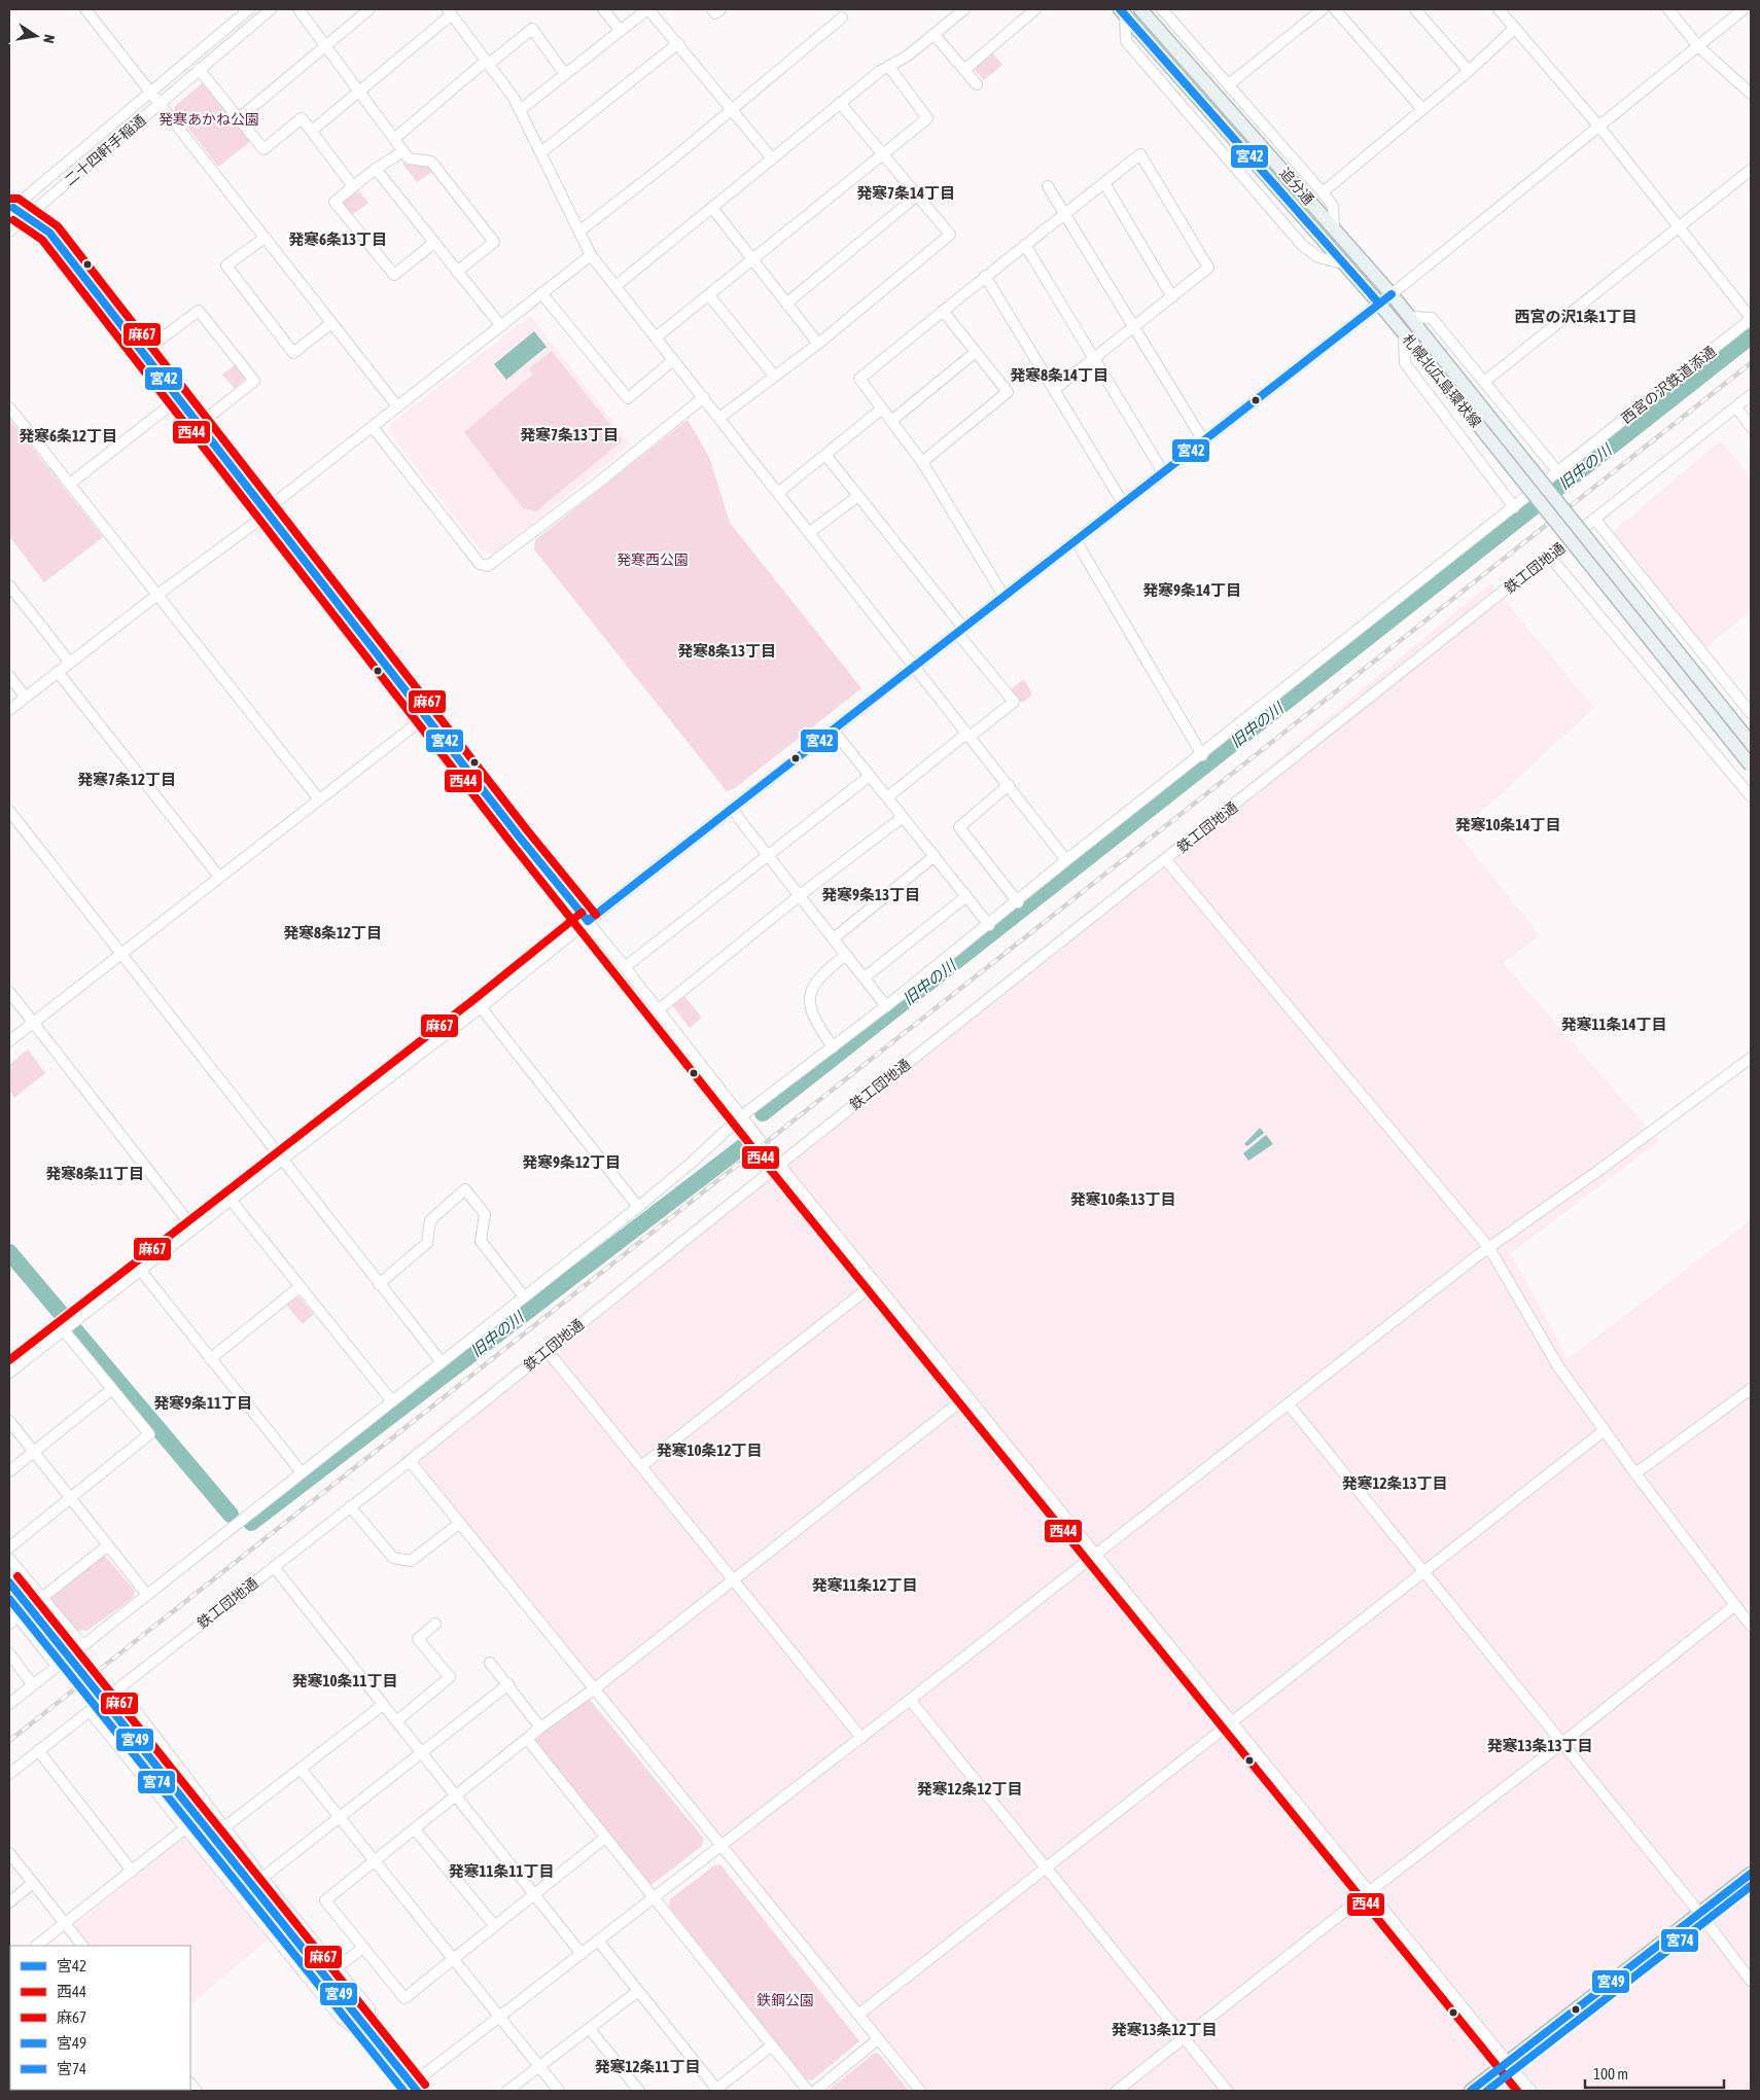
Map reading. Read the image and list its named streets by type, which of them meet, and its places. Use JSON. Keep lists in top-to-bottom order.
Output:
{
  "streets": {
    "main road": ["追分通", "札幌北広島環状線"],
    "street": ["二十四軒手稲通", "西宮の沢鉄道添通", "鉄工団地通"]
  },
  "crossings": [
    ["追分通", "札幌北広島環状線"]
  ],
  "districts": [
    "発寒7条14丁目",
    "発寒6条13丁目",
    "西宮の沢1条1丁目",
    "発寒8条14丁目",
    "発寒7条13丁目",
    "発寒6条12丁目",
    "発寒9条14丁目",
    "発寒8条13丁目",
    "発寒7条12丁目",
    "発寒10条14丁目",
    "発寒9条13丁目",
    "発寒8条12丁目",
    "発寒11条14丁目",
    "発寒9条12丁目",
    "発寒8条11丁目",
    "発寒10条13丁目",
    "発寒9条11丁目",
    "発寒10条12丁目",
    "発寒12条13丁目",
    "発寒11条12丁目",
    "発寒10条11丁目",
    "発寒13条13丁目",
    "発寒12条12丁目",
    "発寒11条11丁目",
    "発寒13条12丁目",
    "発寒12条11丁目"
  ],
  "water": ["旧中の川"],
  "parks": ["発寒あかね公園", "発寒西公園", "鉄鋼公園"],
  "lines": [
    "transit line 宮42",
    "transit line 麻67",
    "transit line 西44",
    "transit line 宮49",
    "transit line 宮74"
  ],
  "legend": [
    "宮42",
    "西44",
    "麻67",
    "宮49",
    "宮74"
  ],
  "scale_bar": "100 m",
  "north": "right"
}
